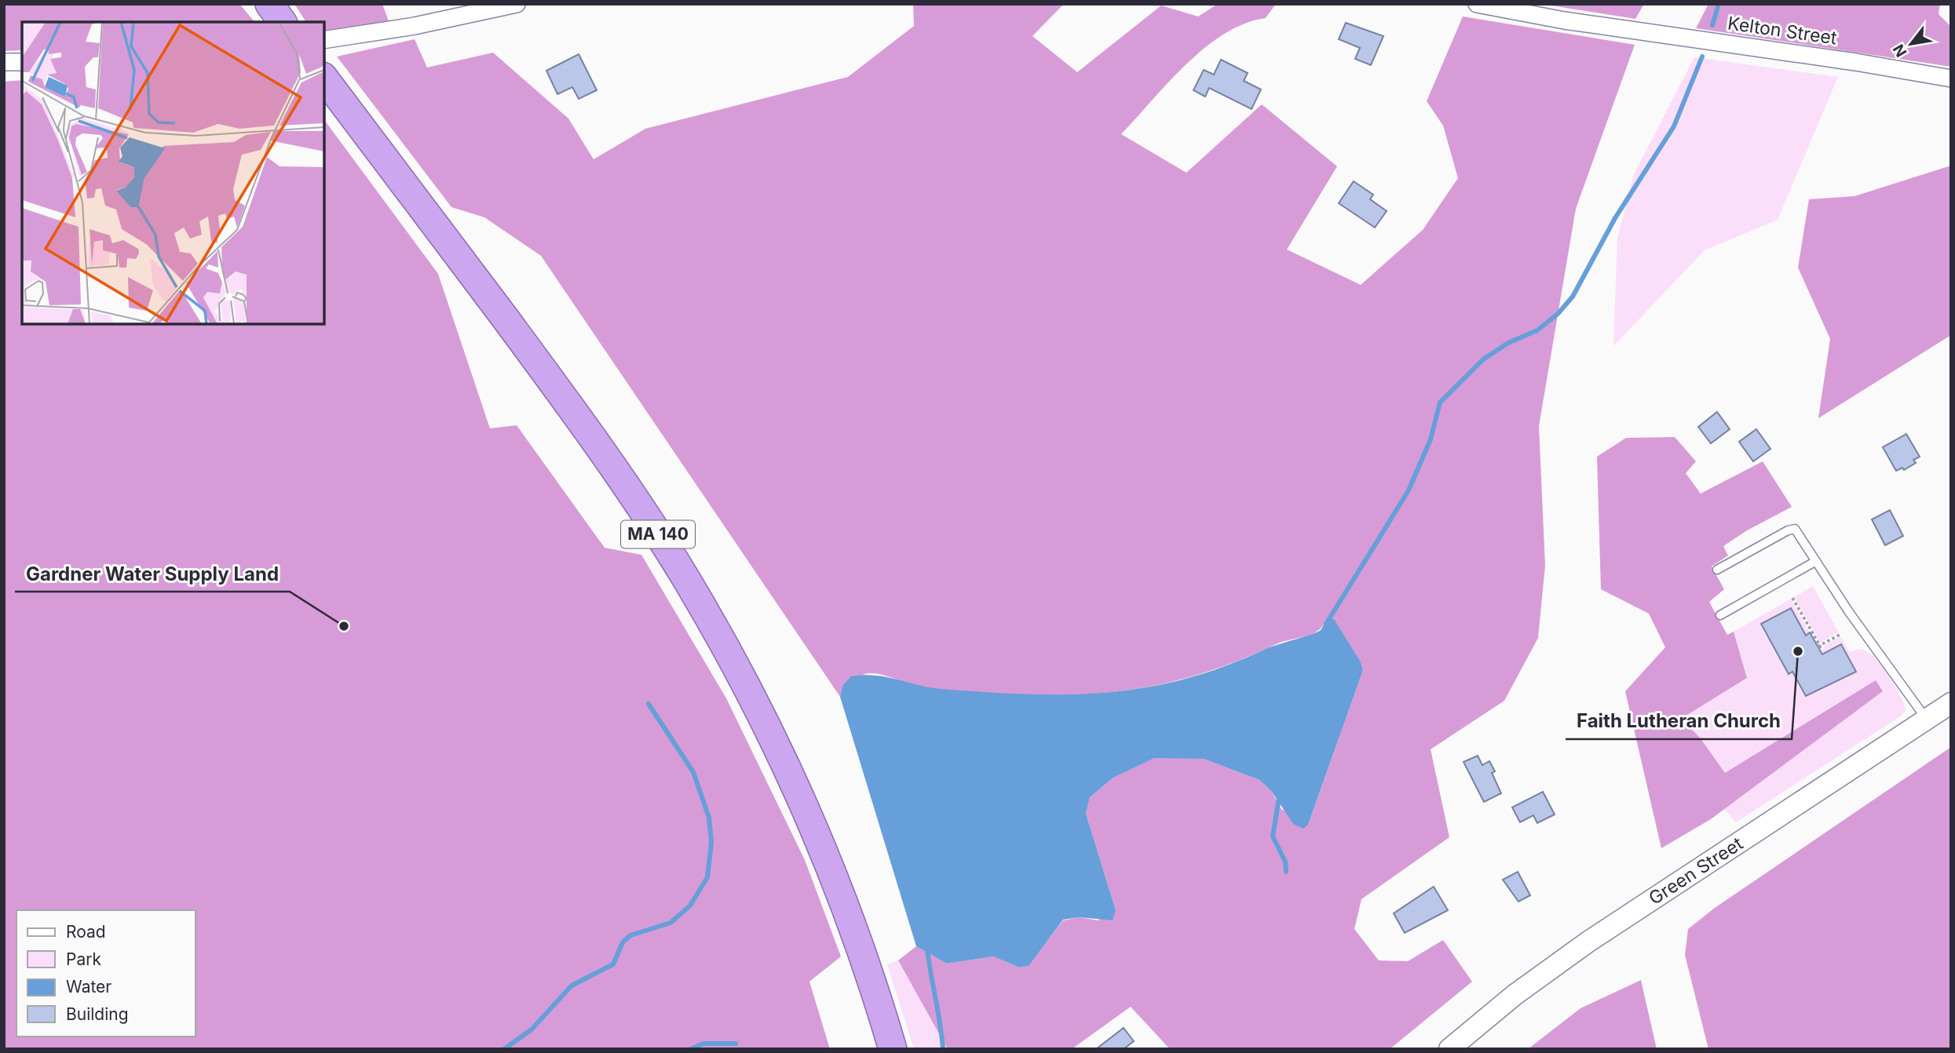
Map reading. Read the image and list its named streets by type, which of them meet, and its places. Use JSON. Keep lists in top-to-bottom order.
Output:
{
  "streets": {
    "highway": ["MA 140"],
    "street": ["Kelton Street", "Green Street"]
  },
  "places": ["Gardner Water Supply Land", "Faith Lutheran Church"],
  "legend": [
    "Road",
    "Park",
    "Water",
    "Building"
  ],
  "north": "bottom left"
}
